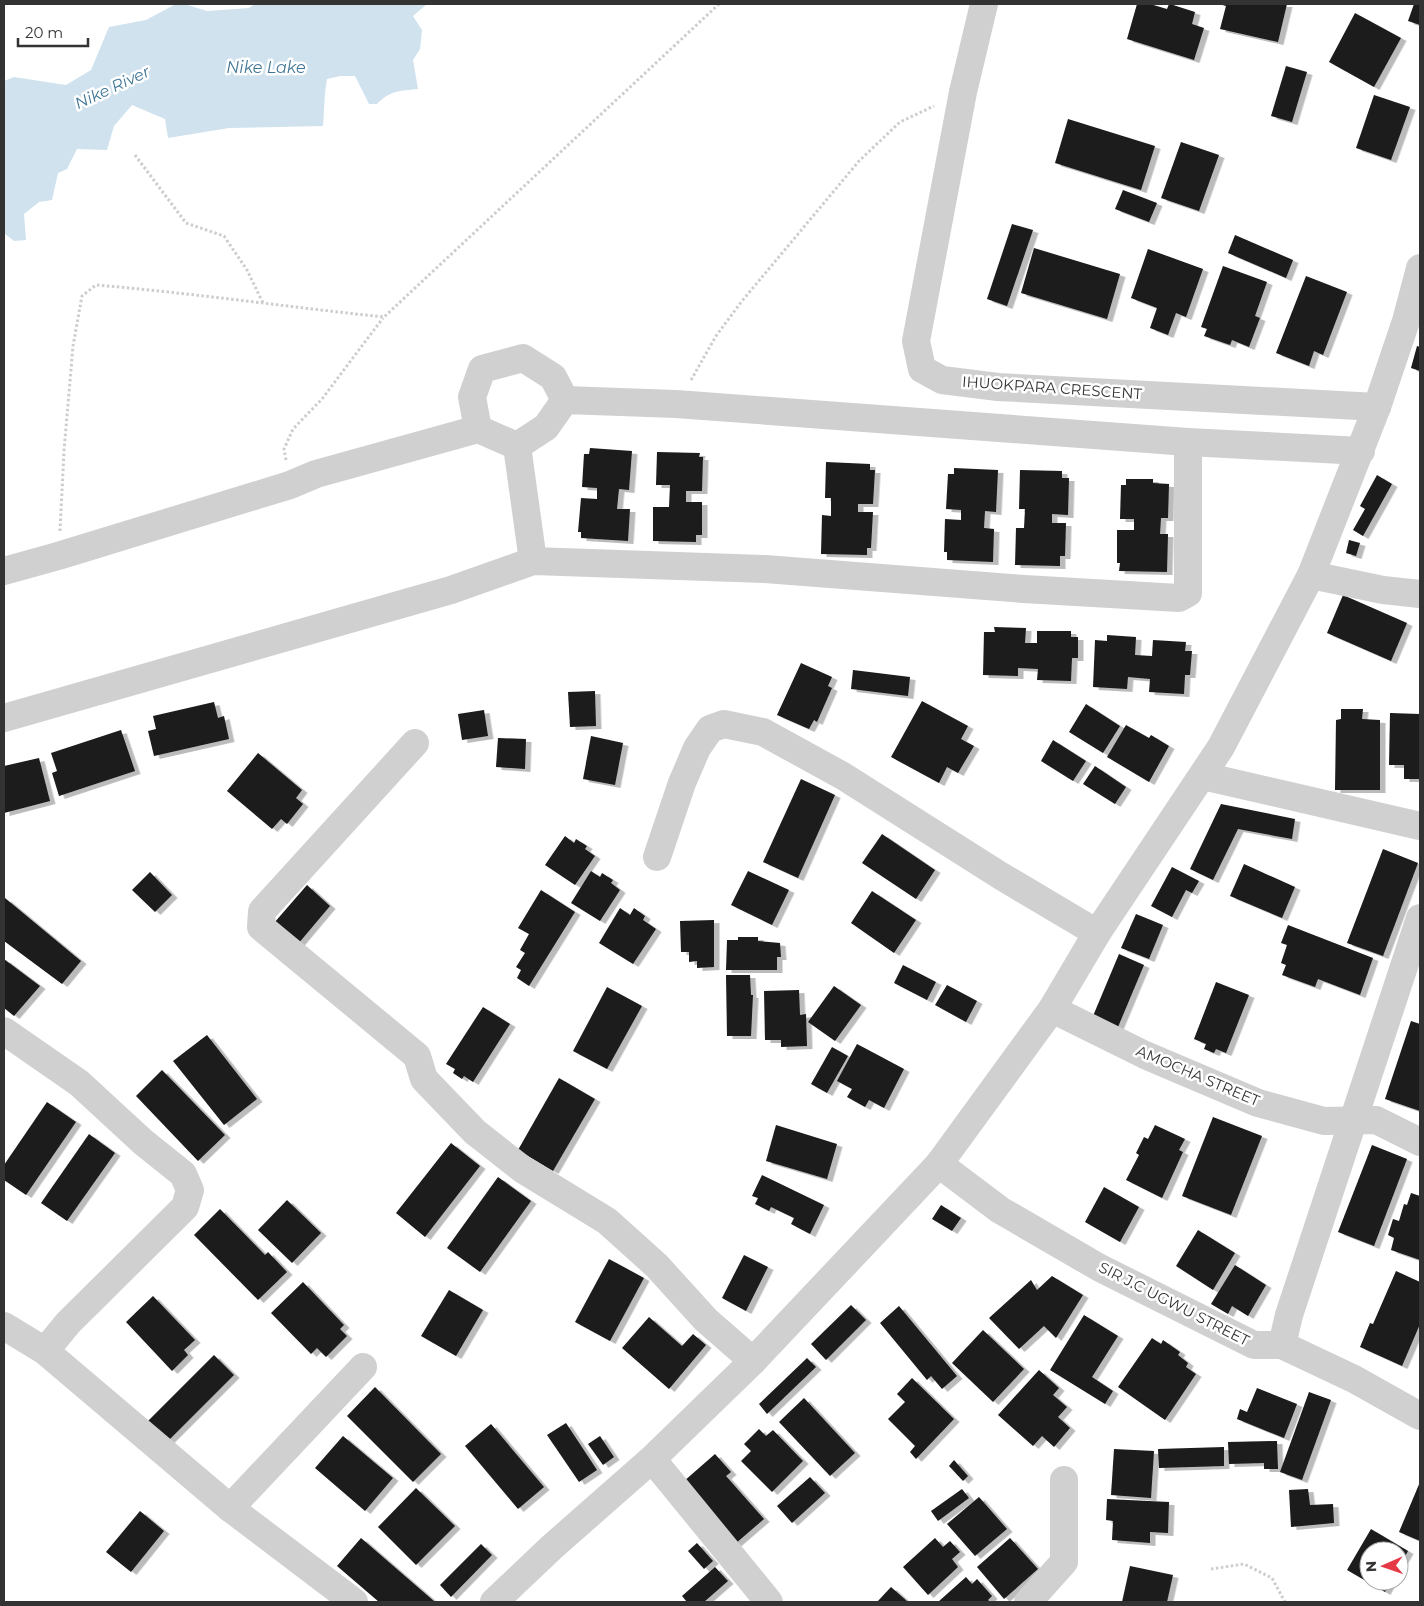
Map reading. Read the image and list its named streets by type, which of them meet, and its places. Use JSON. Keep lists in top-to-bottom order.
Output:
{
  "streets": {
    "street": ["IHUOKPARA CRESCENT", "AMOCHA STREET", "SIR J.C UGWU STREET"]
  },
  "water": ["Nike Lake", "Nike River"],
  "scale_bar": "20 m",
  "north": "left"
}
